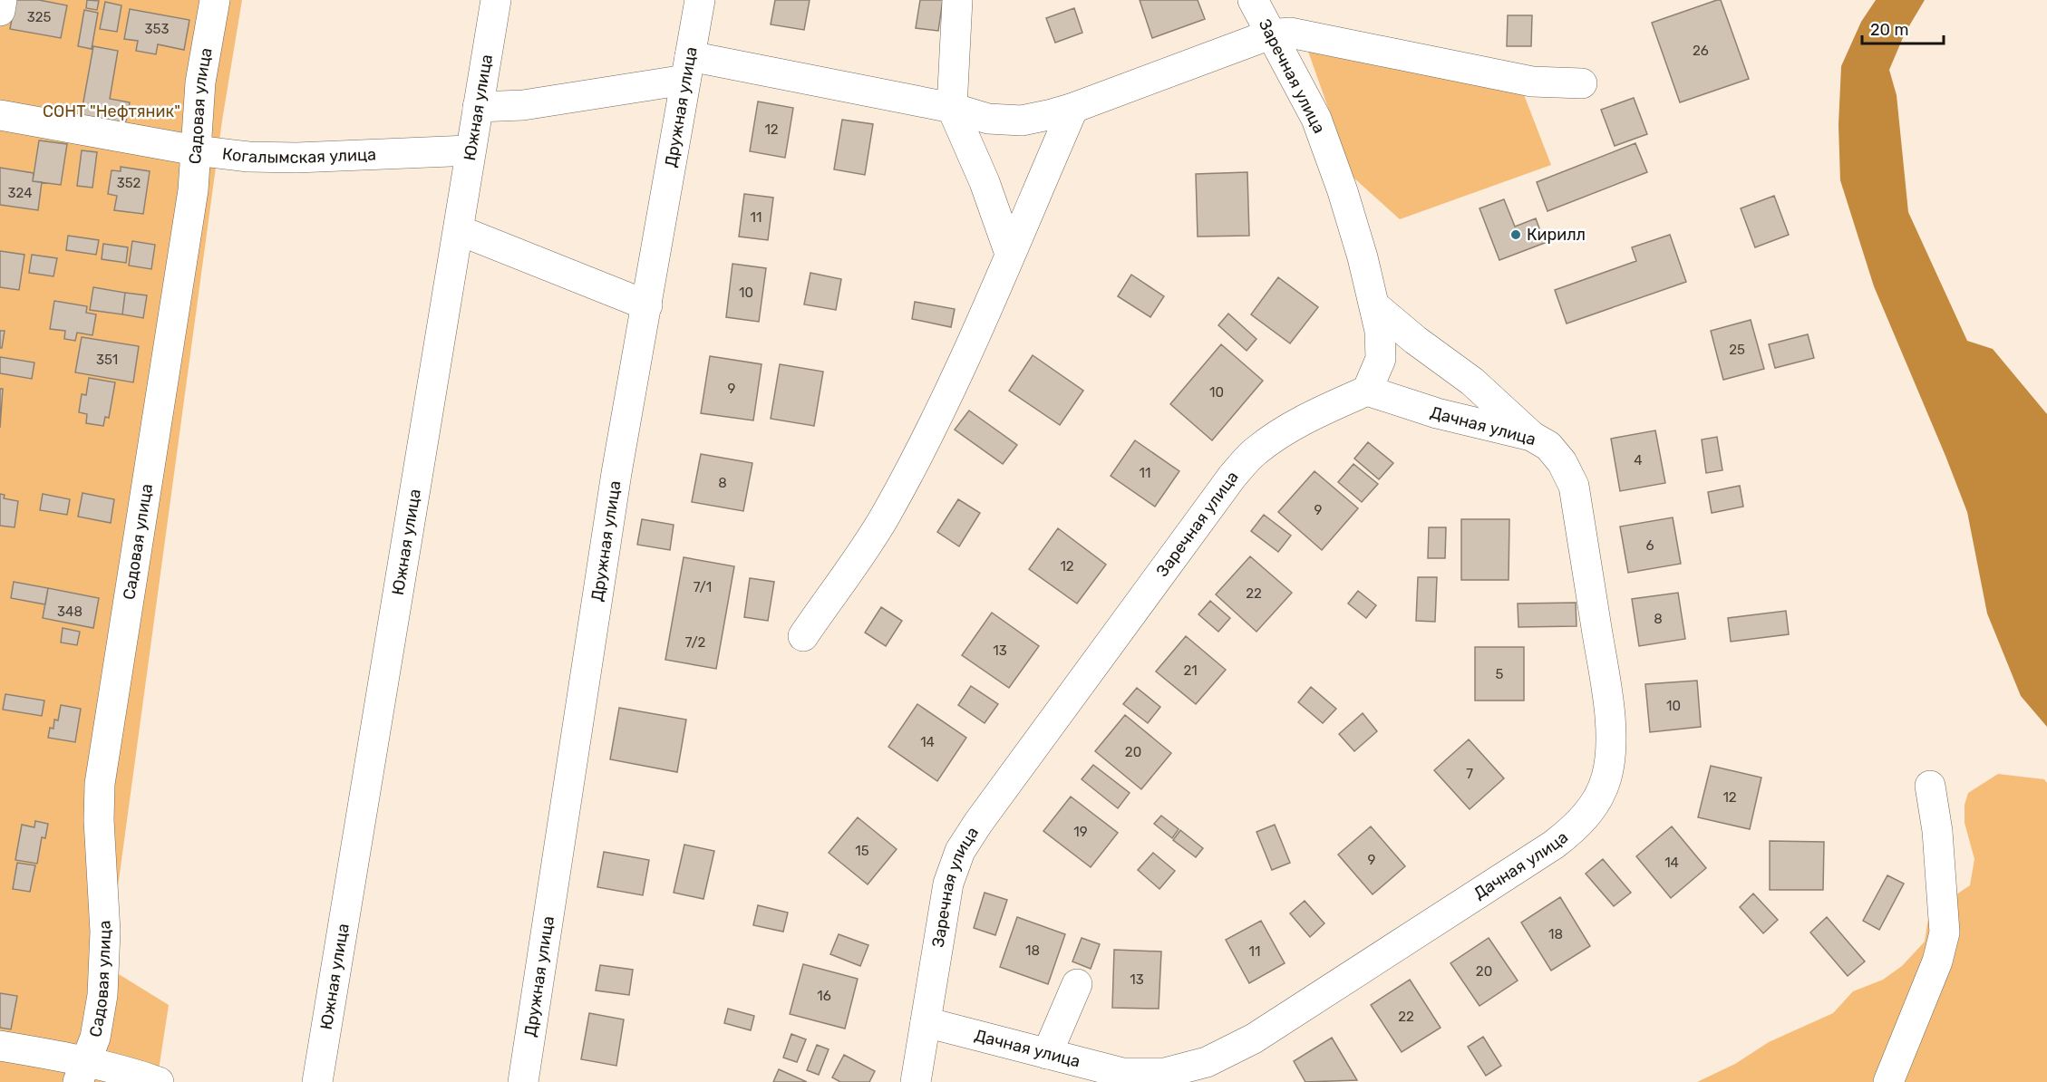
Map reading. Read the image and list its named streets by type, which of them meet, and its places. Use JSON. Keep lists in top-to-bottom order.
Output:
{
  "streets": {
    "street": [
      "Заречная улица",
      "Садовая улица",
      "Южная улица",
      "Дружная улица",
      "Когалымская улица",
      "Дачная улица"
    ]
  },
  "crossings": [
    ["Заречная улица", "Дачная улица"],
    ["Садовая улица", "Когалымская улица"],
    ["Южная улица", "Когалымская улица"]
  ],
  "parks": ["СОНТ \"Нефтяник\""],
  "places": ["Кирилл"],
  "house_numbers": [
    "325",
    "353",
    "26",
    "12",
    "352",
    "324",
    "11",
    "10",
    "25",
    "351",
    "9",
    "10",
    "4",
    "11",
    "8",
    "9",
    "6",
    "12",
    "7/1",
    "22",
    "348",
    "8",
    "7/2",
    "13",
    "21",
    "5",
    "10",
    "14",
    "20",
    "7",
    "12",
    "19",
    "15",
    "9",
    "14",
    "18",
    "18",
    "11",
    "20",
    "13",
    "16",
    "22"
  ],
  "scale_bar": "20 m"
}
